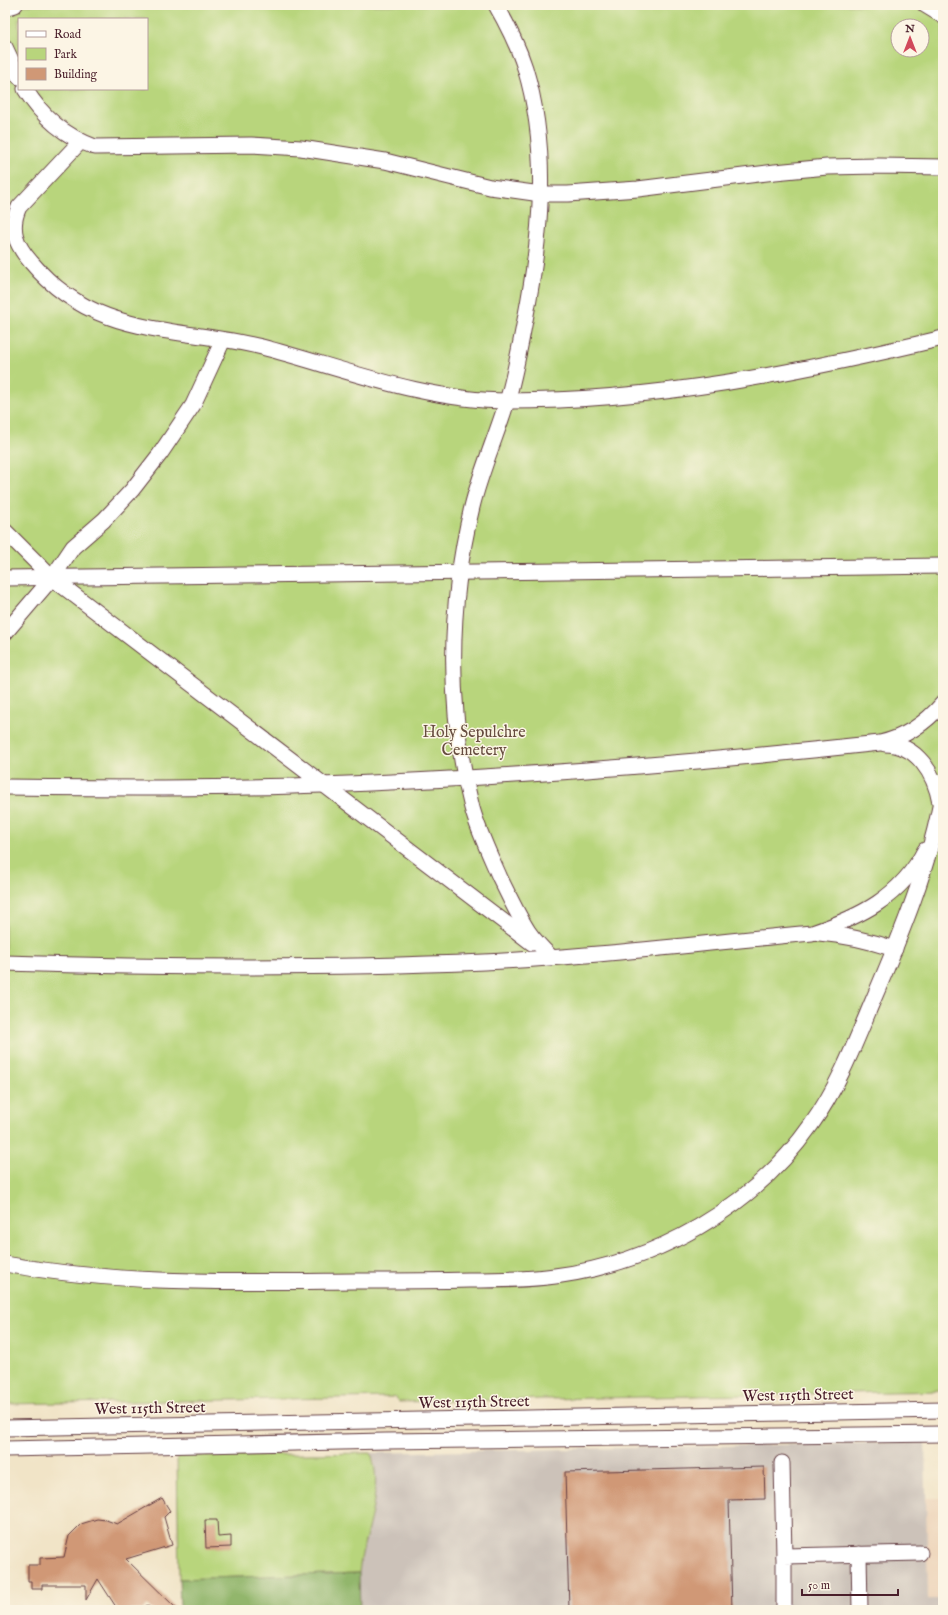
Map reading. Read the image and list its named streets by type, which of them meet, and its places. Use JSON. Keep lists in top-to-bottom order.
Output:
{
  "streets": {
    "street": ["West 115th Street"]
  },
  "parks": ["Holy Sepulchre Cemetery"],
  "legend": ["Road", "Park", "Building"],
  "scale_bar": "50 m",
  "north": "top"
}
